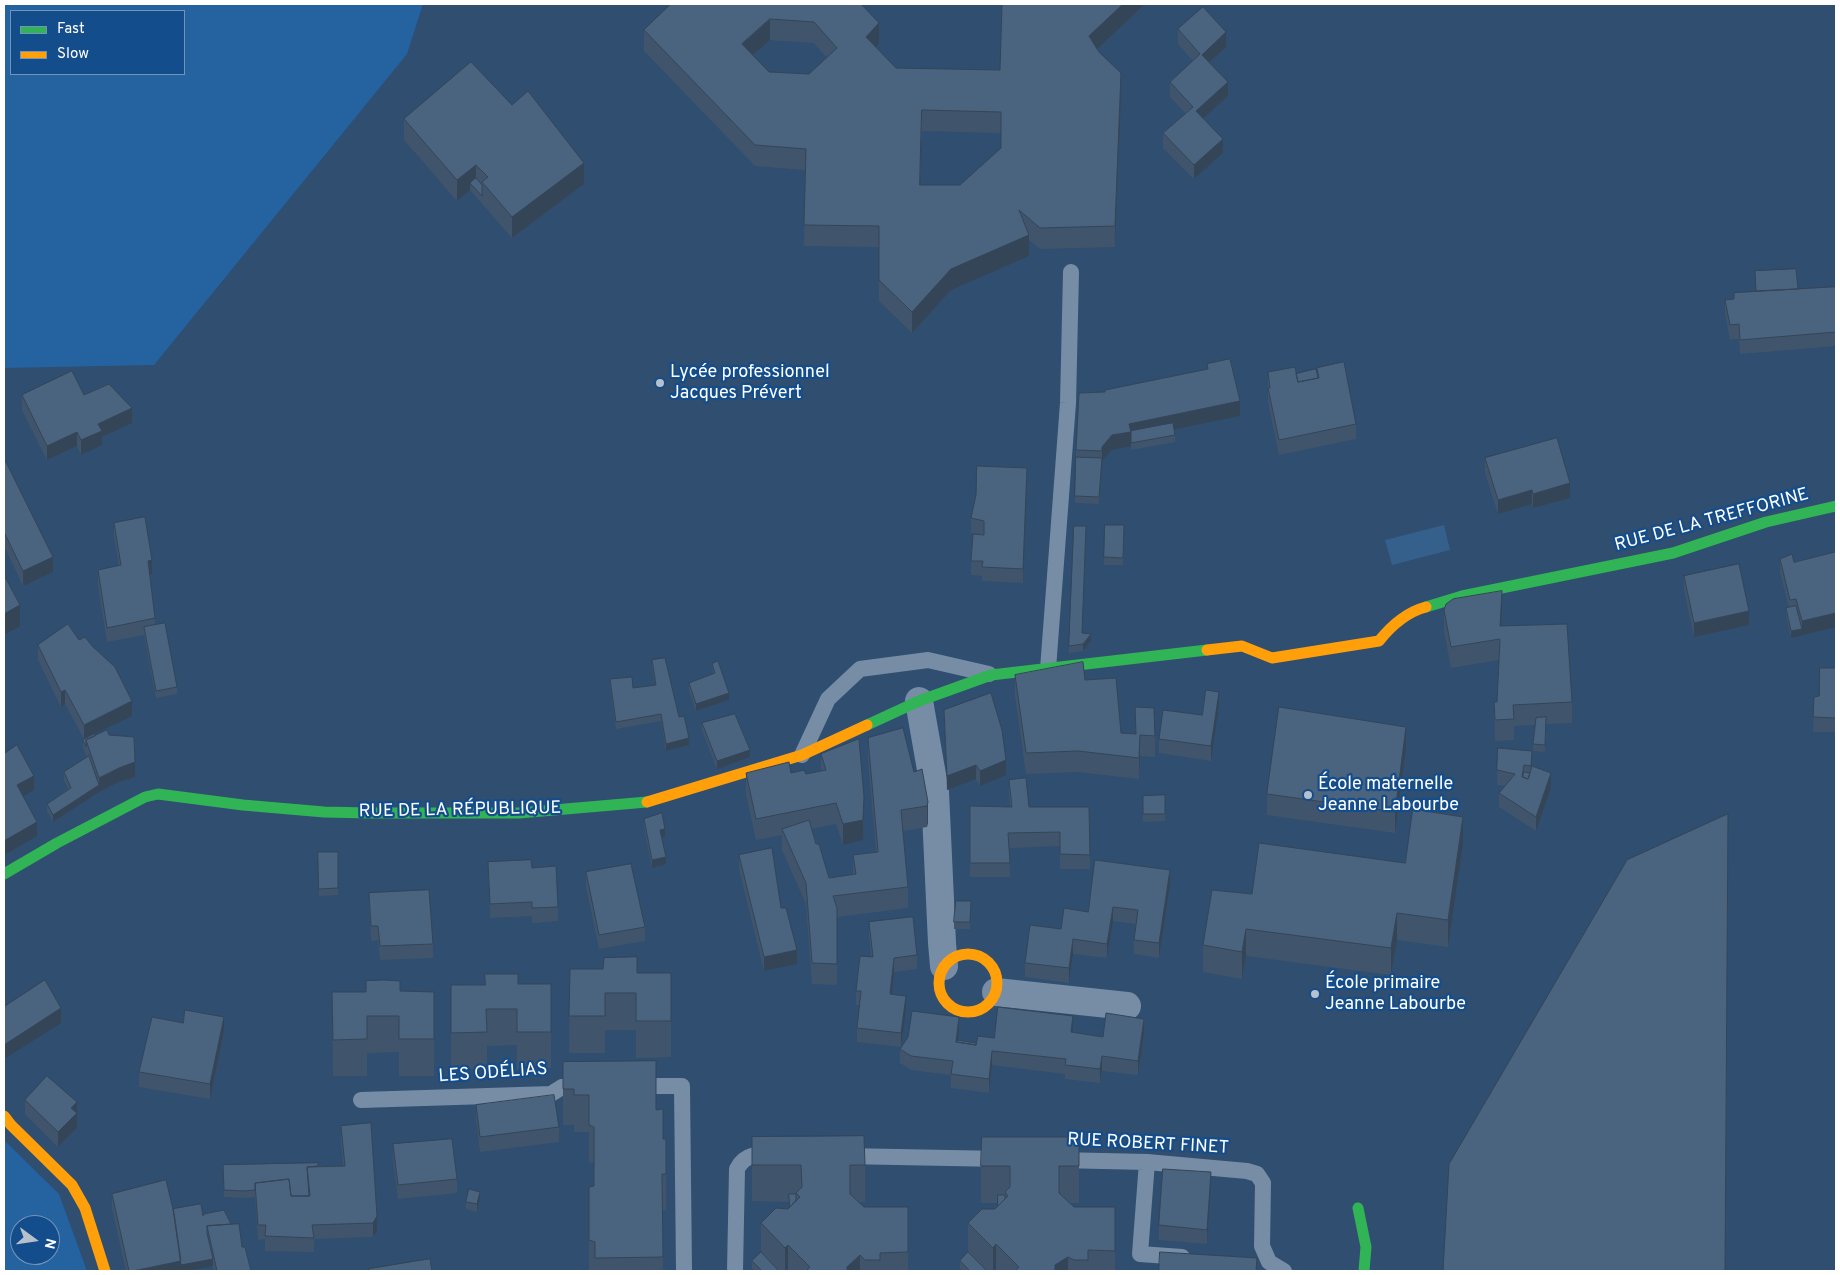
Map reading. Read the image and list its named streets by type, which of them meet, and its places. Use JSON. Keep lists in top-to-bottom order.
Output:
{
  "streets": {
    "street": ["RUE DE LA TREFFORINE", "RUE DE LA RÉPUBLIQUE"],
    "lane": ["LES ODÉLIAS", "RUE ROBERT FINET"]
  },
  "crossings": [
    ["RUE DE LA TREFFORINE", "RUE DE LA RÉPUBLIQUE"]
  ],
  "places": ["Lycée professionnel Jacques Prévert", "École maternelle Jeanne Labourbe", "École primaire Jeanne Labourbe"],
  "legend": ["Fast", "Slow"],
  "north": "right"
}
